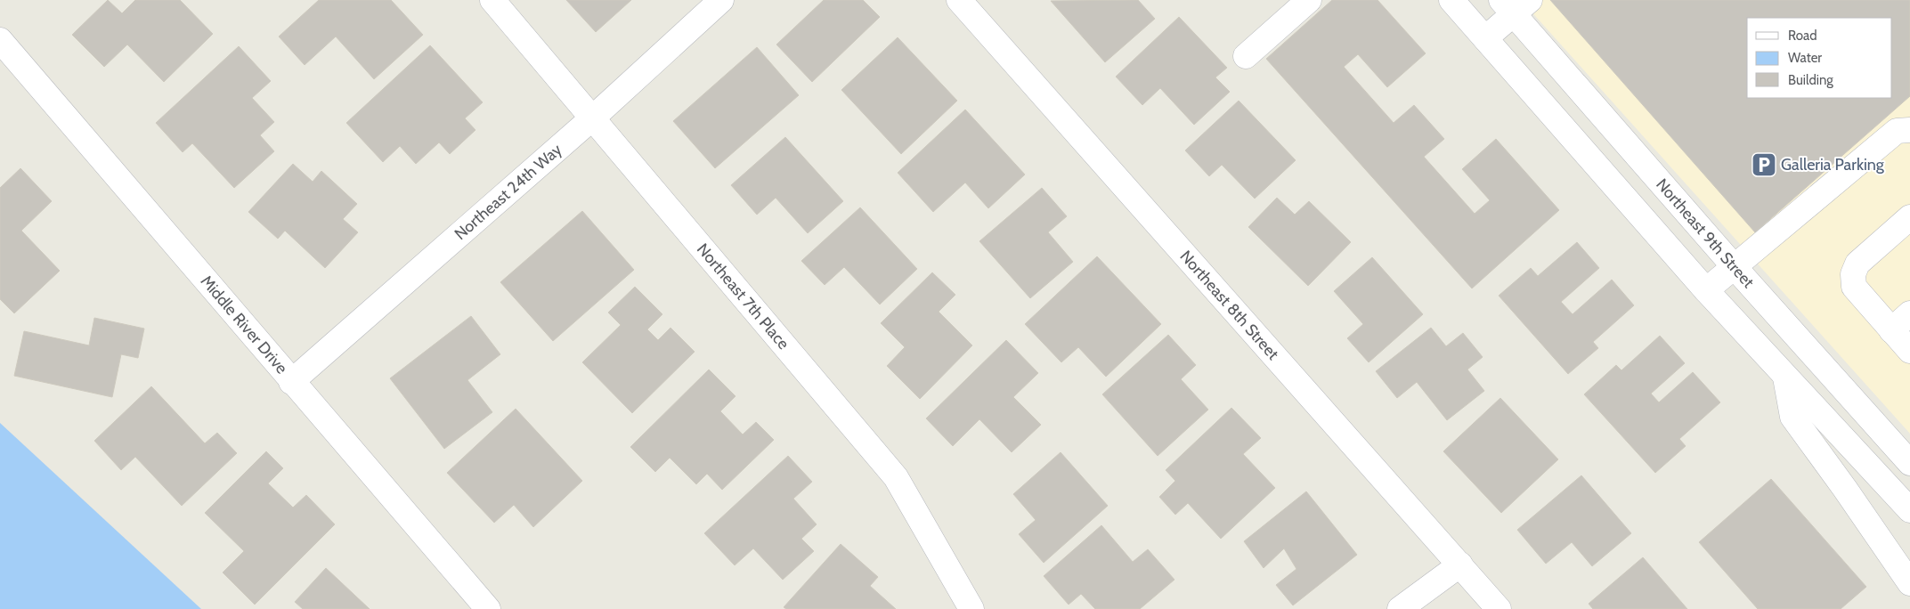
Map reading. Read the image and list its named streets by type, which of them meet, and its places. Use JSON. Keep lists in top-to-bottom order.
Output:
{
  "streets": {
    "street": [
      "Northeast 24th Way",
      "Northeast 9th Street",
      "Northeast 7th Place",
      "Northeast 8th Street",
      "Middle River Drive"
    ]
  },
  "crossings": [
    ["Northeast 24th Way", "Northeast 7th Place"],
    ["Northeast 24th Way", "Middle River Drive"]
  ],
  "places": {
    "parking": ["Galleria Parking"]
  },
  "legend": ["Road", "Water", "Building"]
}
